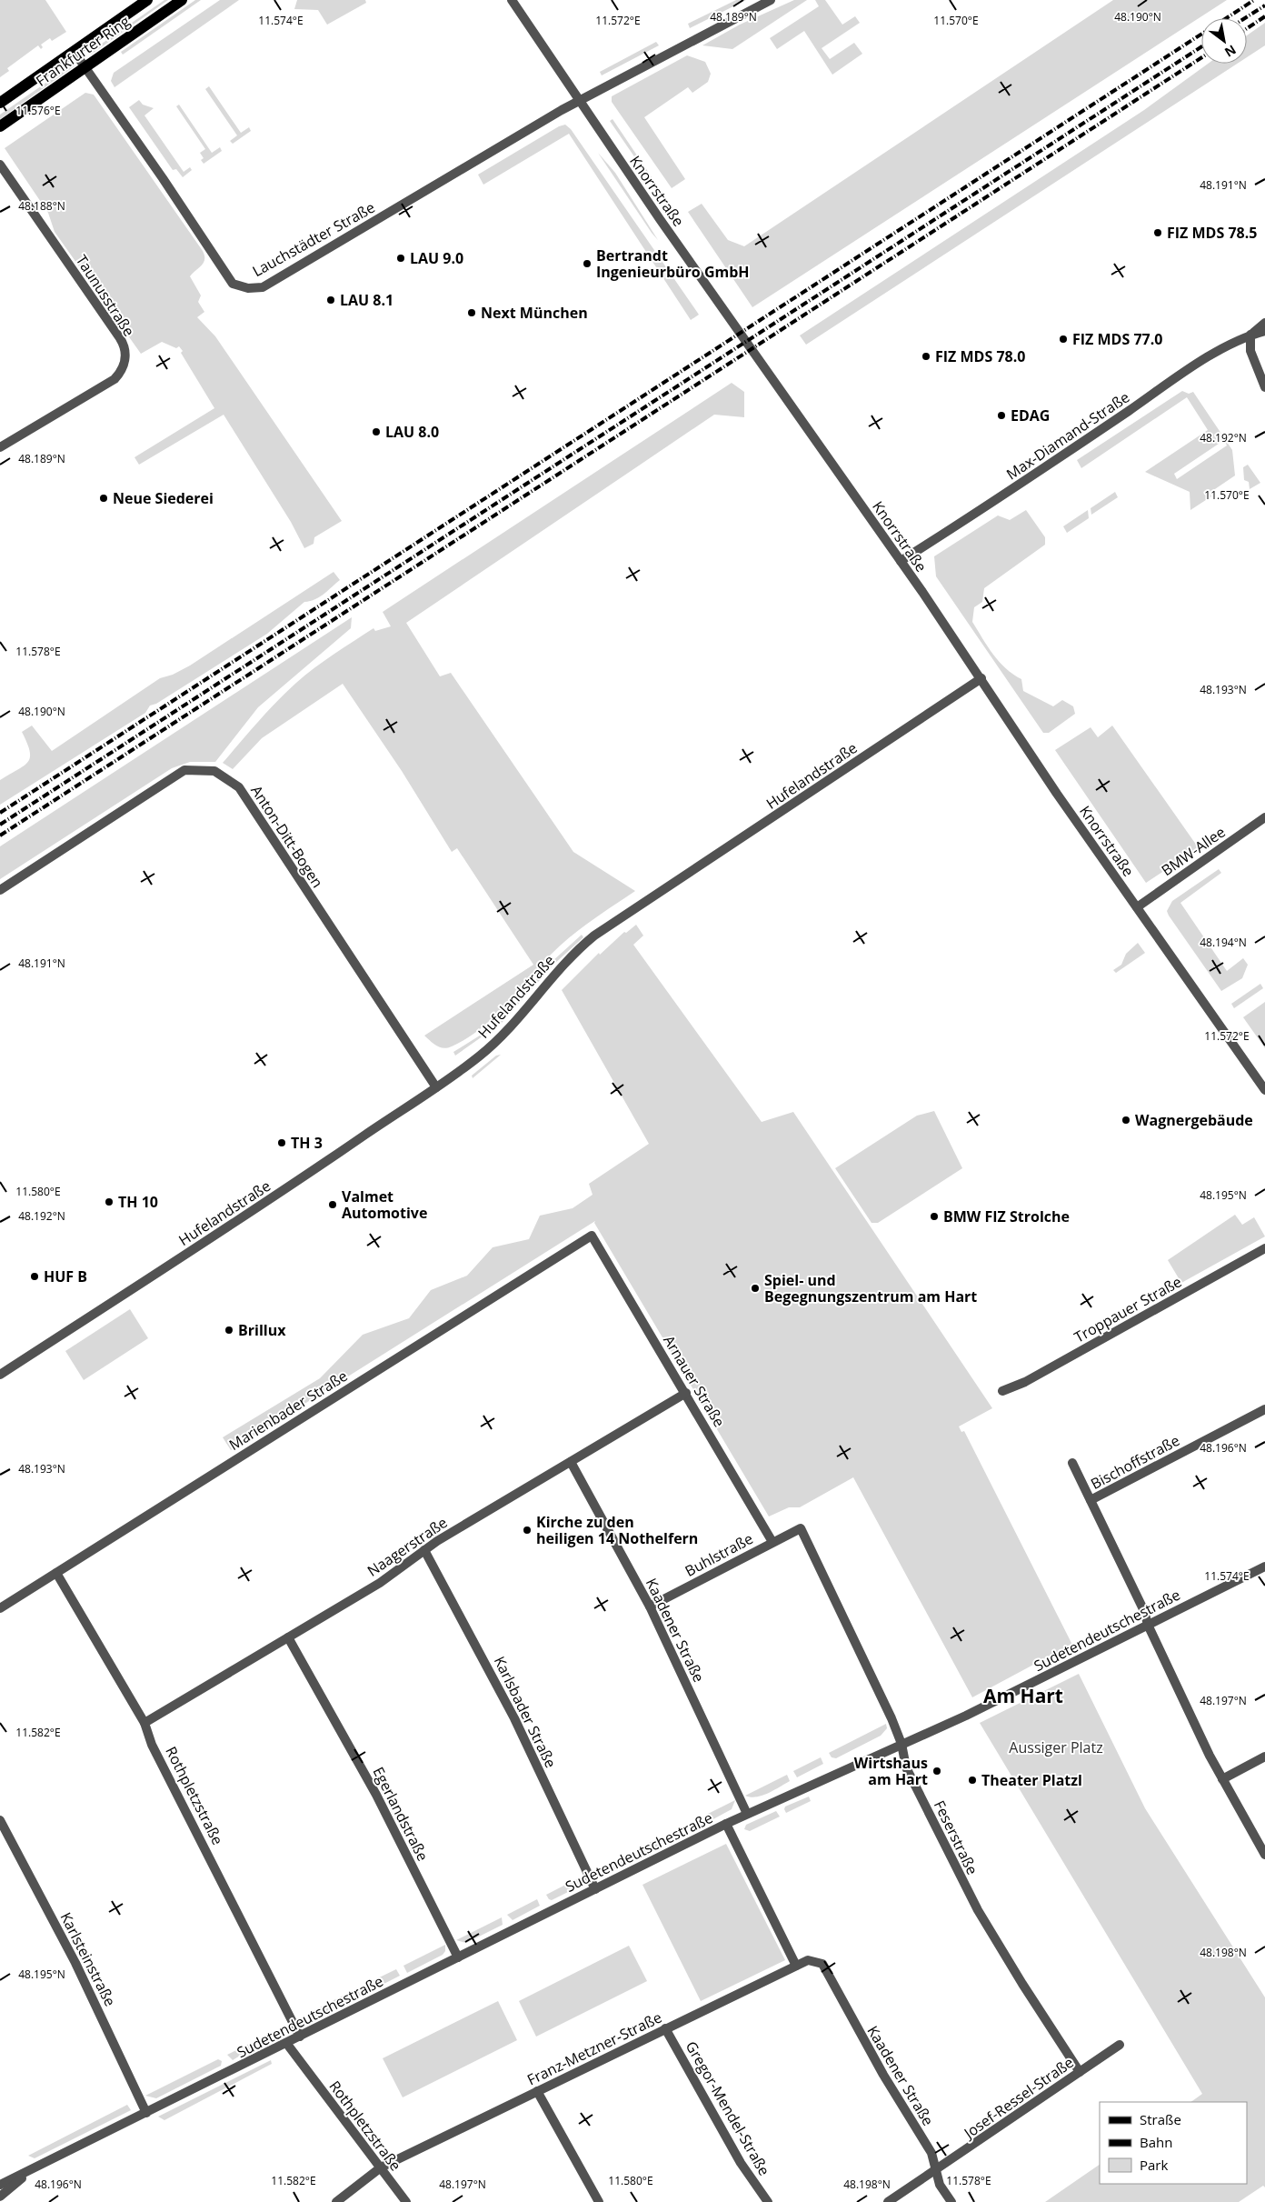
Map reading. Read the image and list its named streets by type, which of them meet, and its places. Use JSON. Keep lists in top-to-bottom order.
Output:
{
  "streets": {
    "main road": ["Frankfurter Ring"],
    "street": [
      "Knorrstraße",
      "Lauchstädter Straße",
      "Taunusstraße",
      "Max-Diamand-Straße",
      "Hufelandstraße",
      "Anton-Ditt-Bogen",
      "BMW-Allee",
      "Troppauer Straße",
      "Arnauer Straße",
      "Marienbader Straße",
      "Bischoffstraße",
      "Naagerstraße",
      "Buhlstraße",
      "Kaadener Straße",
      "Sudetendeutschestraße",
      "Karlsbader Straße",
      "Rothpletzstraße",
      "Egerlandstraße",
      "Feserstraße",
      "Karlsteinstraße",
      "Franz-Metzner-Straße",
      "Josef-Ressel-Straße",
      "Gregor-Mendel-Straße"
    ]
  },
  "crossings": [
    ["Frankfurter Ring", "Lauchstädter Straße"],
    ["Knorrstraße", "Lauchstädter Straße"],
    ["Knorrstraße", "Max-Diamand-Straße"],
    ["Knorrstraße", "Hufelandstraße"],
    ["Knorrstraße", "BMW-Allee"],
    ["Hufelandstraße", "Anton-Ditt-Bogen"],
    ["Arnauer Straße", "Marienbader Straße"],
    ["Arnauer Straße", "Naagerstraße"],
    ["Arnauer Straße", "Buhlstraße"],
    ["Marienbader Straße", "Rothpletzstraße"],
    ["Naagerstraße", "Kaadener Straße"],
    ["Naagerstraße", "Karlsbader Straße"],
    ["Naagerstraße", "Rothpletzstraße"],
    ["Naagerstraße", "Egerlandstraße"],
    ["Buhlstraße", "Kaadener Straße"],
    ["Buhlstraße", "Feserstraße"],
    ["Kaadener Straße", "Sudetendeutschestraße"],
    ["Kaadener Straße", "Franz-Metzner-Straße"],
    ["Kaadener Straße", "Josef-Ressel-Straße"],
    ["Sudetendeutschestraße", "Karlsbader Straße"],
    ["Sudetendeutschestraße", "Rothpletzstraße"],
    ["Sudetendeutschestraße", "Egerlandstraße"],
    ["Sudetendeutschestraße", "Feserstraße"],
    ["Sudetendeutschestraße", "Karlsteinstraße"],
    ["Rothpletzstraße", "Franz-Metzner-Straße"],
    ["Feserstraße", "Josef-Ressel-Straße"],
    ["Franz-Metzner-Straße", "Gregor-Mendel-Straße"]
  ],
  "districts": ["Am Hart"],
  "parks": ["Aussiger Platz"],
  "places": [
    "FIZ MDS 78.5",
    "LAU 9.0",
    "Bertrandt Ingenieurbüro GmbH",
    "LAU 8.1",
    "Next München",
    "FIZ MDS 77.0",
    "FIZ MDS 78.0",
    "EDAG",
    "LAU 8.0",
    "Neue Siederei",
    "Wagnergebäude",
    "TH 3",
    "TH 10",
    "Valmet Automotive",
    "BMW FIZ Strolche",
    "HUF B",
    "Spiel- und Begegnungszentrum am Hart",
    "Brillux",
    "Kirche zu den heiligen 14 Nothelfern",
    "Wirtshaus am Hart",
    "Theater Platzl"
  ],
  "legend": ["Straße", "Bahn", "Park"],
  "north": "bottom right",
  "coordinates": [
    "48.189°N",
    "48.190°N",
    "11.574°E",
    "11.572°E",
    "11.570°E",
    "11.576°E",
    "48.191°N",
    "48.188°N",
    "48.192°N",
    "11.578°E",
    "48.193°N",
    "48.194°N",
    "11.580°E",
    "48.195°N",
    "48.196°N",
    "48.197°N",
    "11.582°E",
    "48.198°N"
  ]
}
